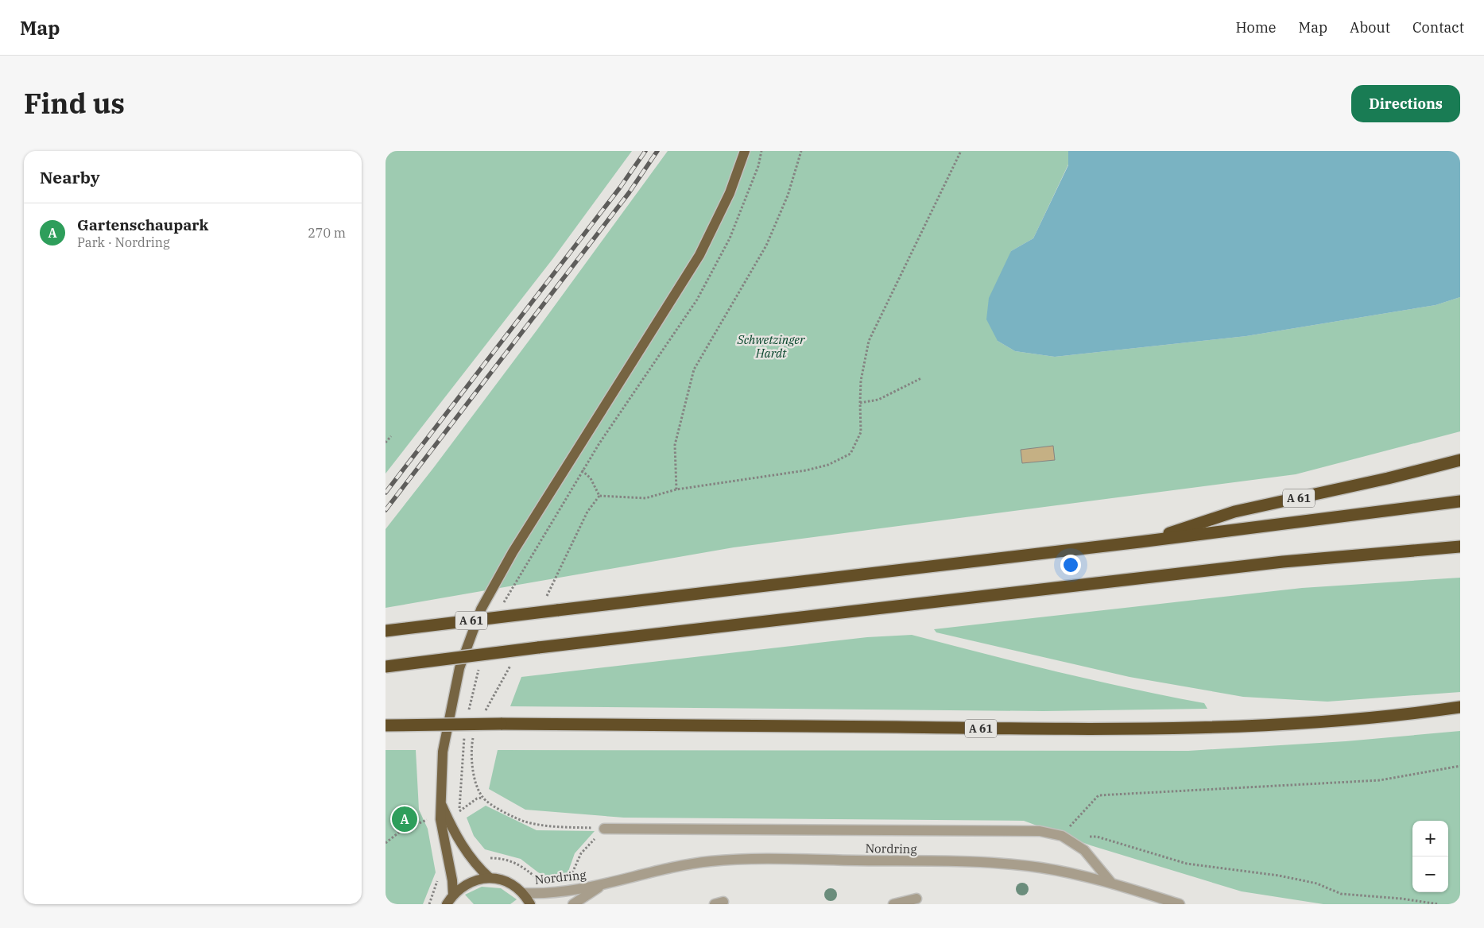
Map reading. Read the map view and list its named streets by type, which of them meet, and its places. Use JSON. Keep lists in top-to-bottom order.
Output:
{
  "streets": {
    "highway": ["A 61"],
    "street": ["Nordring"]
  },
  "parks": ["Schwetzinger Hardt"],
  "page": {
    "header": "Map",
    "nav": [
      "Home",
      "Map",
      "About",
      "Contact"
    ],
    "title": "Find us",
    "buttons": "Directions",
    "heading": "Nearby",
    "list": [
      {
        "mark": "A",
        "name": "Gartenschaupark",
        "note": "Park · Nordring",
        "value": "270 m"
      }
    ],
    "pins": "A",
    "map_buttons": ["+", "−"]
  }
}
